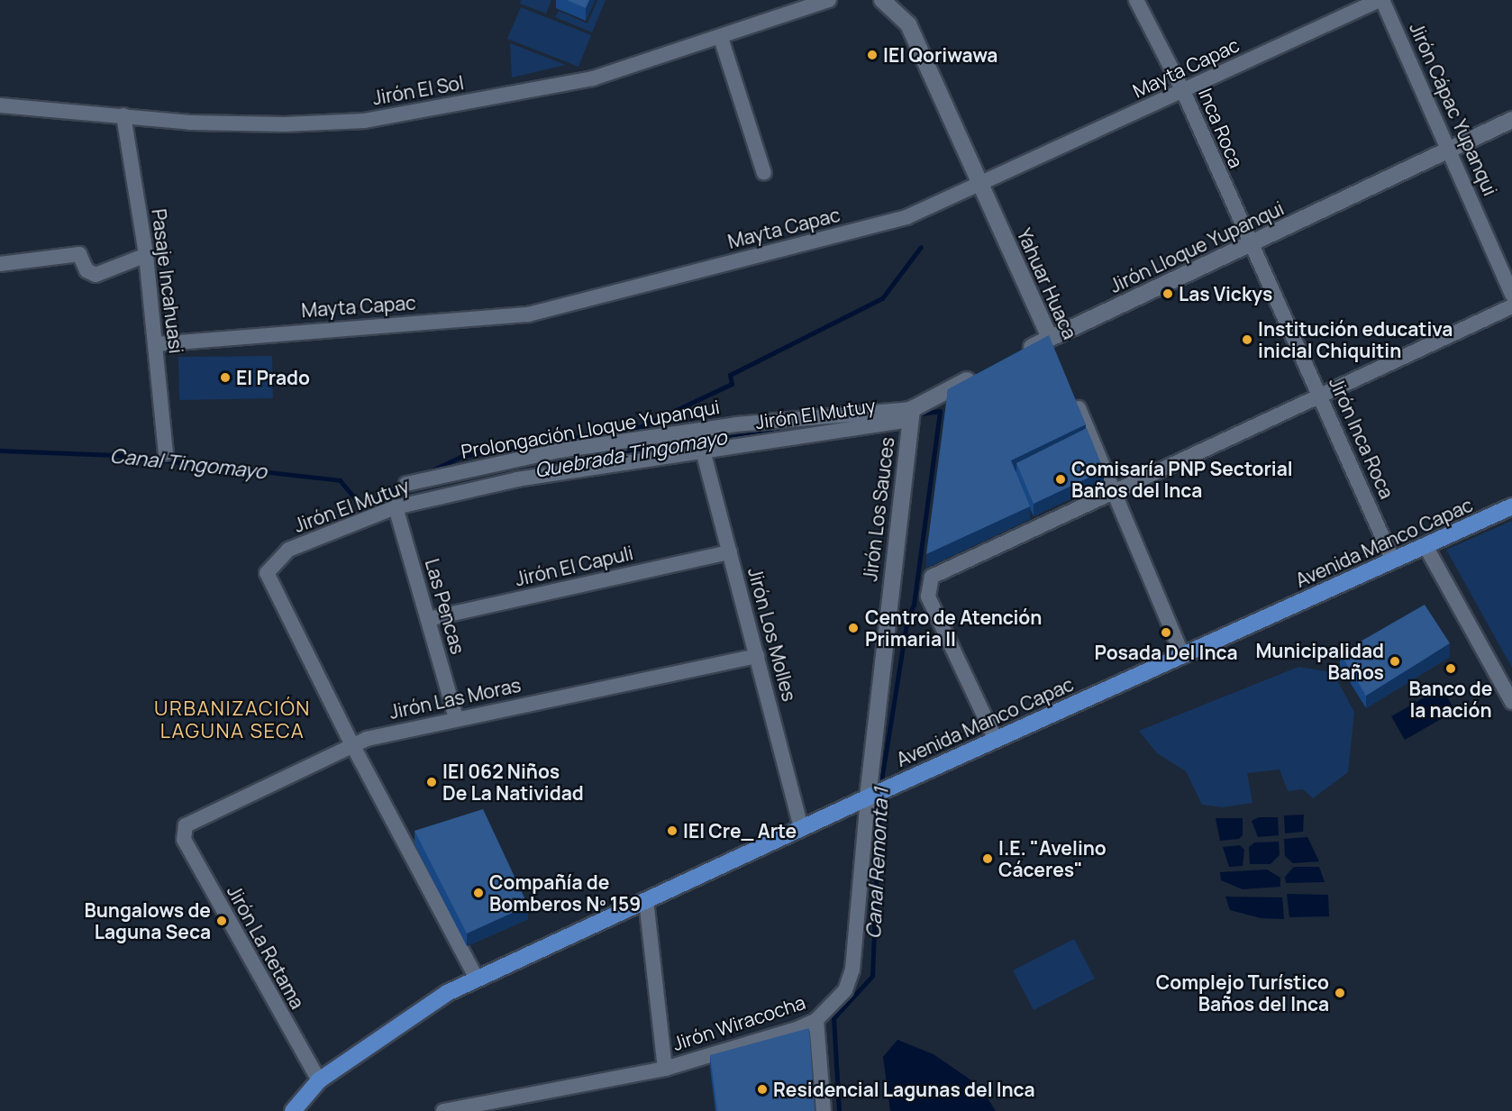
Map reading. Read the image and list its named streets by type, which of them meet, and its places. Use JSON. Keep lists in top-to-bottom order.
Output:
{
  "streets": {
    "main road": ["Avenida Manco Capac"],
    "street": [
      "Mayta Capac",
      "Jirón El Sol",
      "Jirón Cápac Yupanqui",
      "Inca Roca",
      "Jirón Lloque Yupanqui",
      "Pasaje Incahuasi",
      "Yahuar Huaca",
      "Jirón El Mutuy",
      "Prolongación Lloque Yupanqui",
      "Jirón Inca Roca",
      "Jirón Los Sauces",
      "Jirón El Capuli",
      "Las Pencas",
      "Jirón Los Molles",
      "Jirón Las Moras",
      "Jirón La Retama",
      "Jirón Wiracocha"
    ]
  },
  "crossings": [
    ["Mayta Capac", "Jirón Cápac Yupanqui"],
    ["Mayta Capac", "Inca Roca"],
    ["Mayta Capac", "Pasaje Incahuasi"],
    ["Mayta Capac", "Yahuar Huaca"],
    ["Jirón El Sol", "Pasaje Incahuasi"],
    ["Jirón Cápac Yupanqui", "Jirón Lloque Yupanqui"],
    ["Inca Roca", "Jirón Lloque Yupanqui"],
    ["Inca Roca", "Jirón Inca Roca"],
    ["Jirón Lloque Yupanqui", "Yahuar Huaca"],
    ["Jirón Lloque Yupanqui", "Jirón Inca Roca"],
    ["Jirón El Mutuy", "Prolongación Lloque Yupanqui"],
    ["Jirón El Mutuy", "Jirón Los Sauces"],
    ["Jirón El Mutuy", "Avenida Manco Capac"],
    ["Jirón El Mutuy", "Las Pencas"],
    ["Jirón El Mutuy", "Jirón Los Molles"],
    ["Jirón El Mutuy", "Jirón Las Moras"],
    ["Prolongación Lloque Yupanqui", "Jirón Los Sauces"],
    ["Jirón Inca Roca", "Avenida Manco Capac"],
    ["Jirón Los Sauces", "Avenida Manco Capac"],
    ["Jirón Los Sauces", "Jirón Wiracocha"],
    ["Avenida Manco Capac", "Jirón Los Molles"],
    ["Avenida Manco Capac", "Jirón La Retama"],
    ["Avenida Manco Capac", "Jirón Wiracocha"],
    ["Jirón El Capuli", "Las Pencas"],
    ["Jirón El Capuli", "Jirón Los Molles"],
    ["Las Pencas", "Jirón Las Moras"],
    ["Jirón Los Molles", "Jirón Las Moras"],
    ["Jirón Las Moras", "Jirón La Retama"]
  ],
  "districts": ["URBANIZACIÓN LAGUNA SECA"],
  "water": ["Quebrada Tingomayo", "Canal Tingomayo", "Canal Remonta 1"],
  "places": [
    "IEI Qoriwawa",
    "Las Vickys",
    "Institución educativa inicial Chiquitin",
    "El Prado",
    "Comisaría PNP Sectorial Baños del Inca",
    "Centro de Atención Primaria II",
    "Posada Del Inca",
    "Municipalidad Baños",
    "Banco de la nación",
    "IEI 062 Niños De La Natividad",
    "IEI Cre_ Arte",
    "I.E. \"Avelino Cáceres\"",
    "Compañía de Bomberos Nº 159",
    "Bungalows de Laguna Seca",
    "Complejo Turístico Baños del Inca",
    "Residencial Lagunas del Inca"
  ]
}
